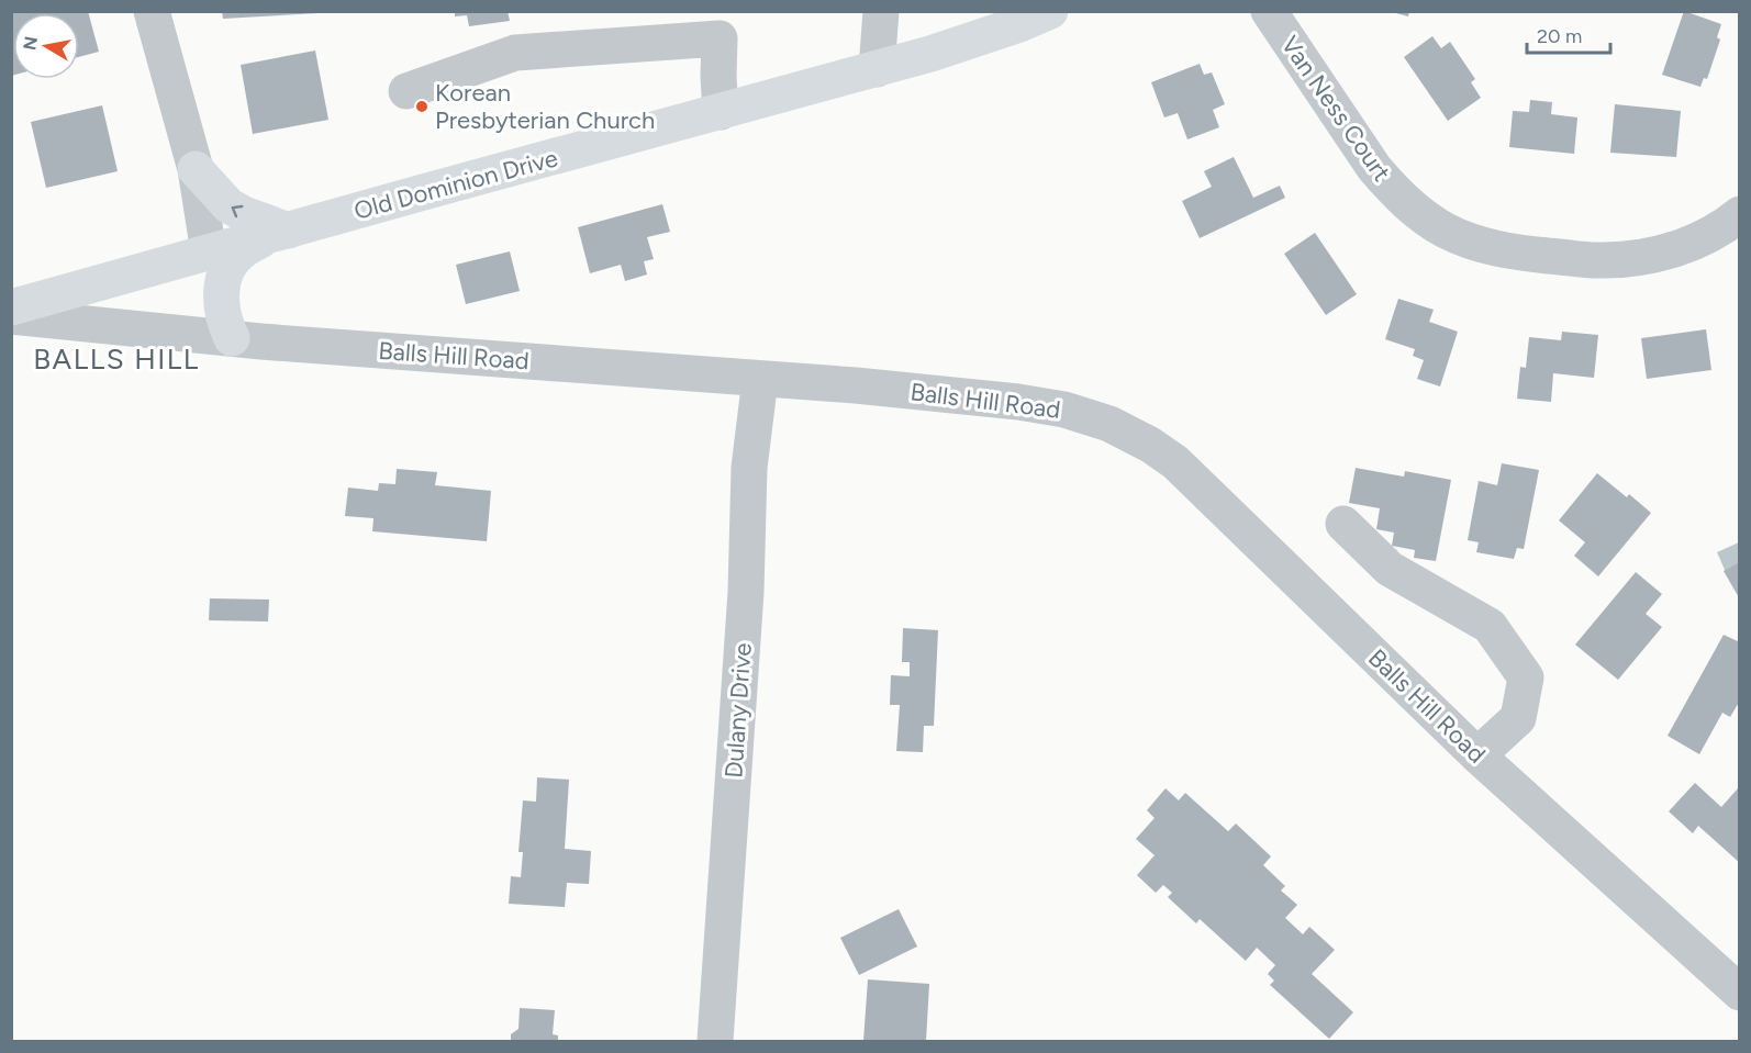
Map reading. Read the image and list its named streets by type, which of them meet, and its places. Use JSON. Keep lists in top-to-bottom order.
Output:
{
  "streets": {
    "main road": ["Old Dominion Drive"],
    "street": ["Van Ness Court", "Balls Hill Road", "Dulany Drive"]
  },
  "crossings": [
    ["Balls Hill Road", "Dulany Drive"]
  ],
  "districts": ["BALLS HILL"],
  "places": ["Korean Presbyterian Church"],
  "scale_bar": "20 m",
  "north": "left"
}
